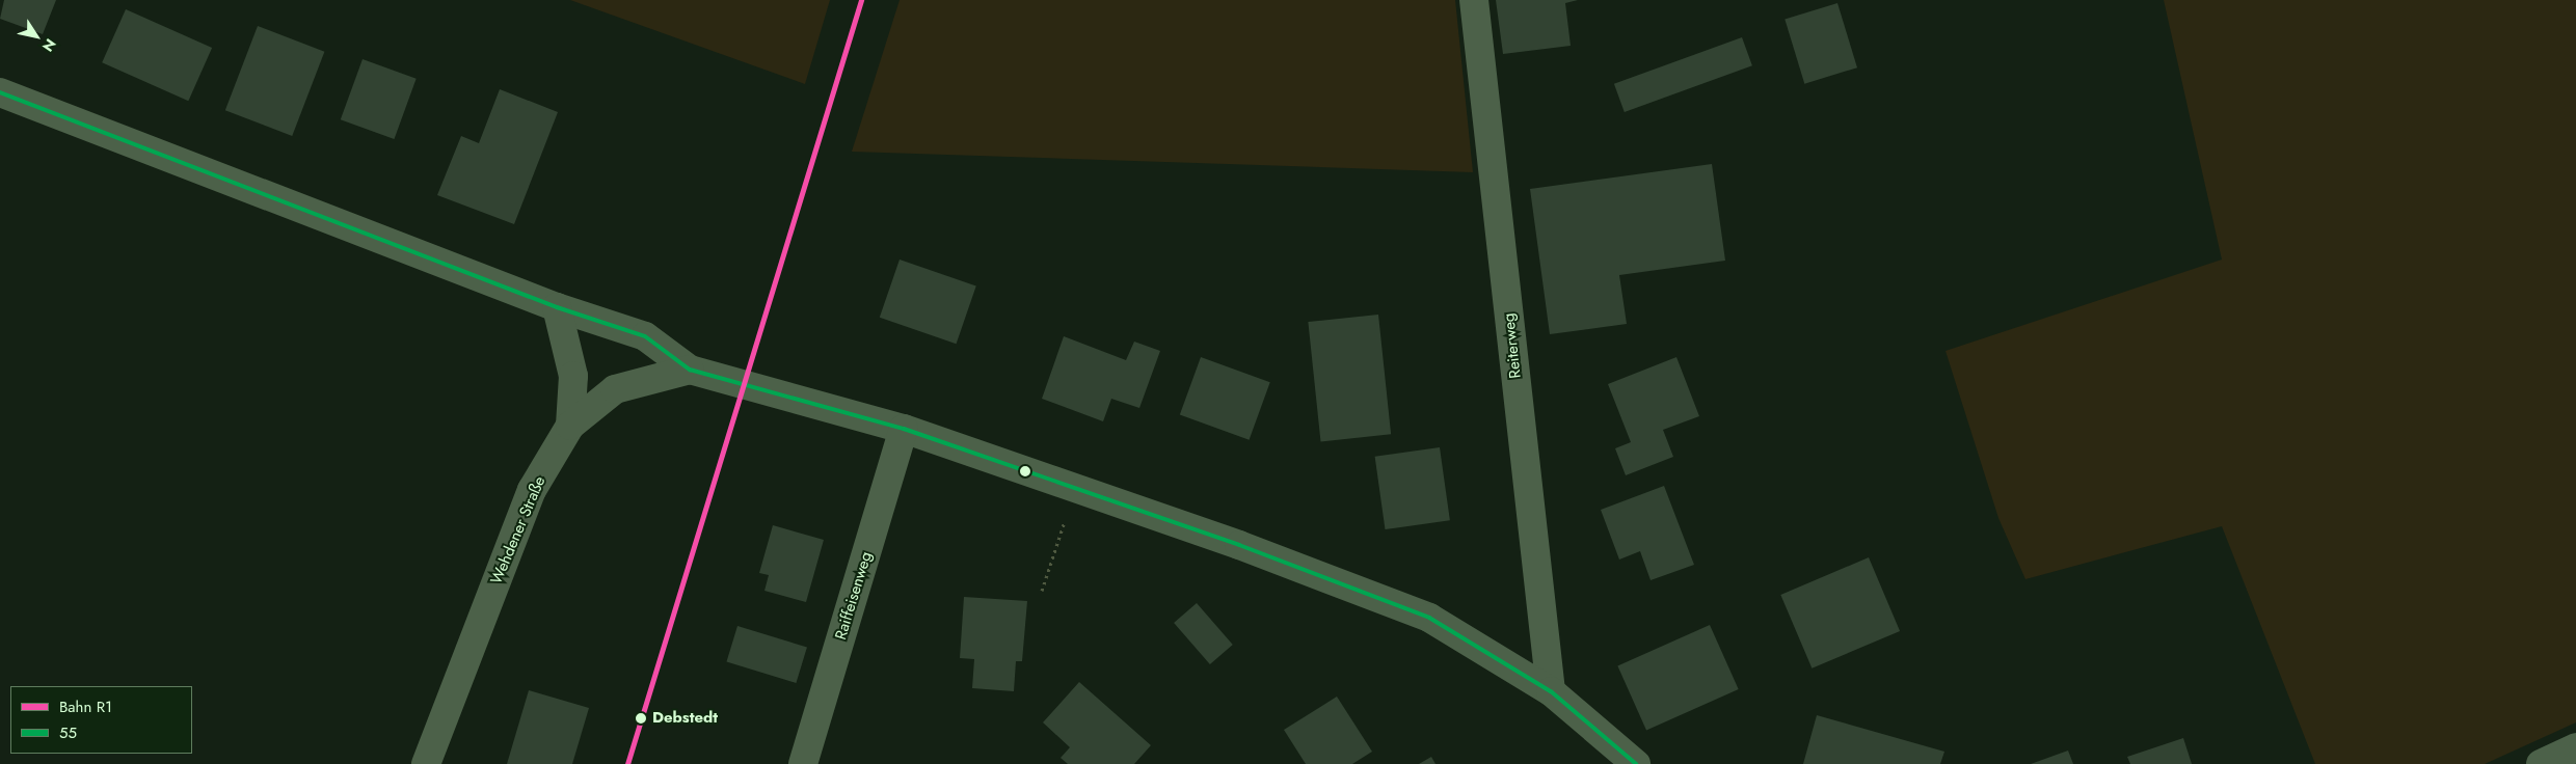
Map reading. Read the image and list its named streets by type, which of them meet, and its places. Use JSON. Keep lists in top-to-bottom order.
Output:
{
  "streets": {
    "street": ["Reiterweg", "Wehdener Straße", "Raiffeisenweg"]
  },
  "places": ["Debstedt"],
  "lines": ["rail line R1", "transit line 55"],
  "legend": ["Bahn R1", "55"],
  "north": "bottom right"
}
